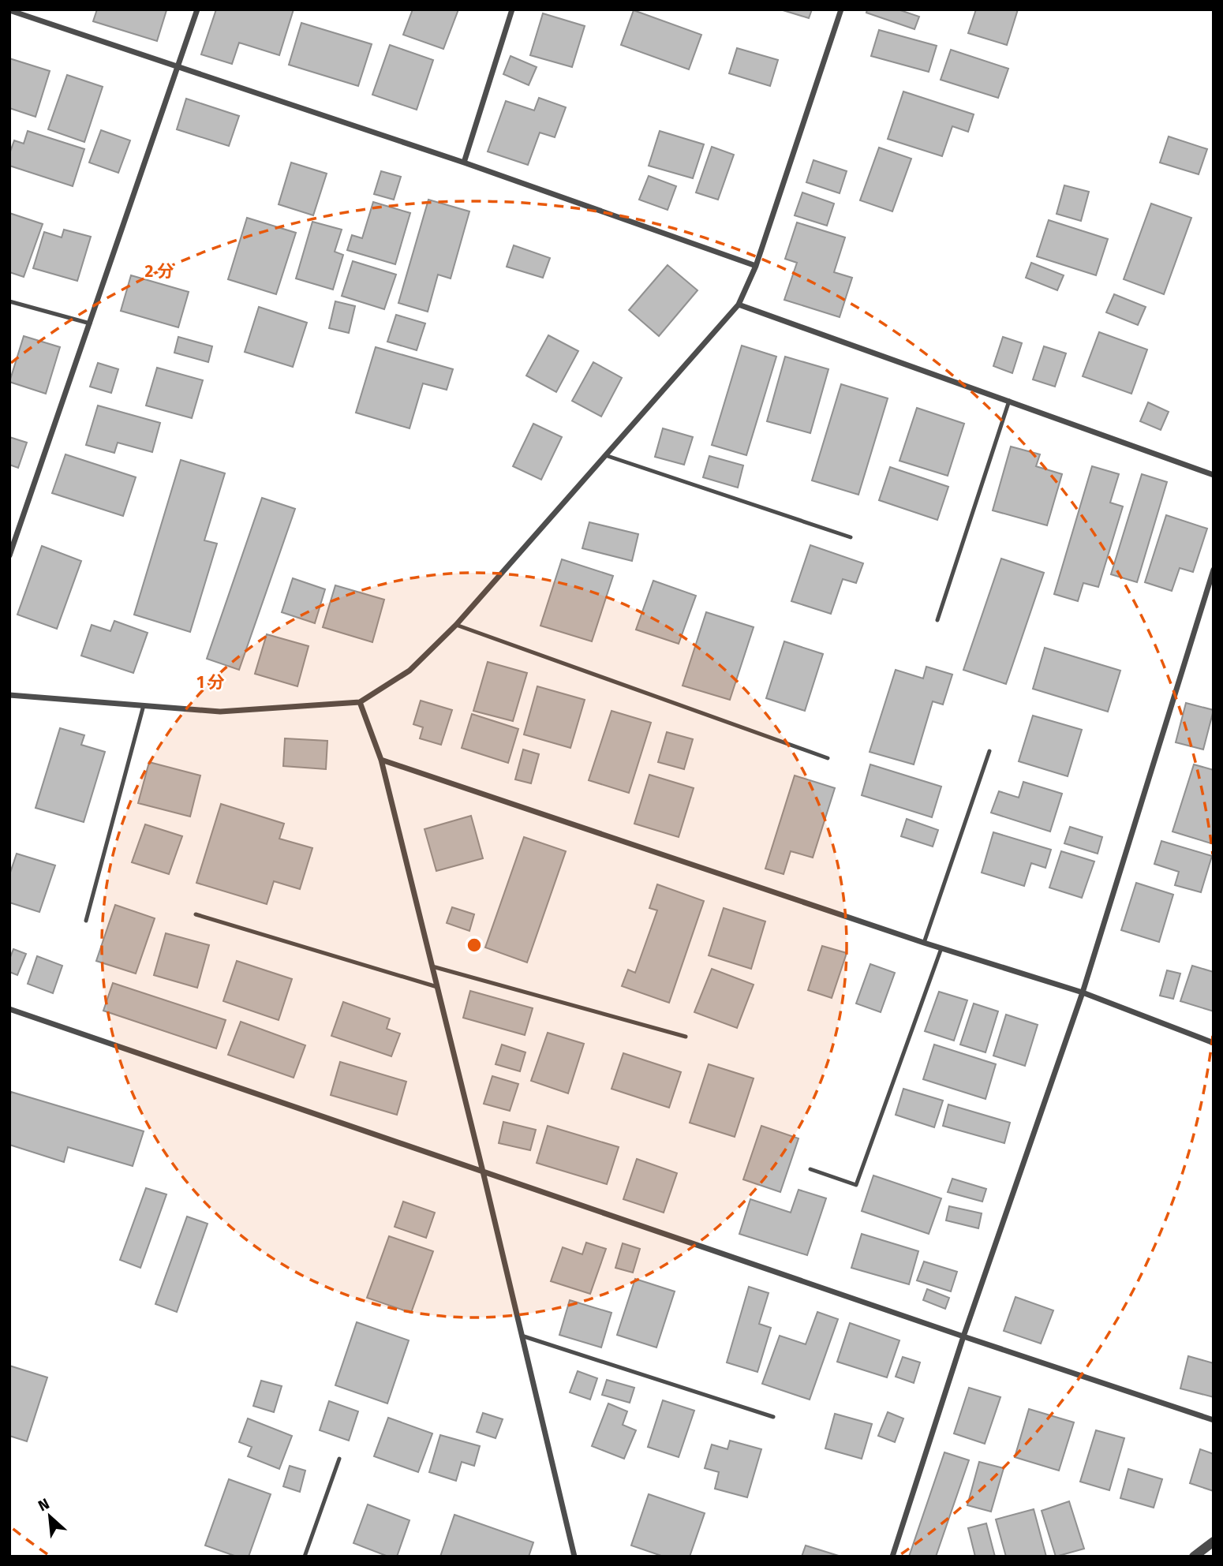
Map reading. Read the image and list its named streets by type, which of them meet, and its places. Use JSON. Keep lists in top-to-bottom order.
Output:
{
  "north": "top left",
  "rings": ["2 分", "1 分"]
}
